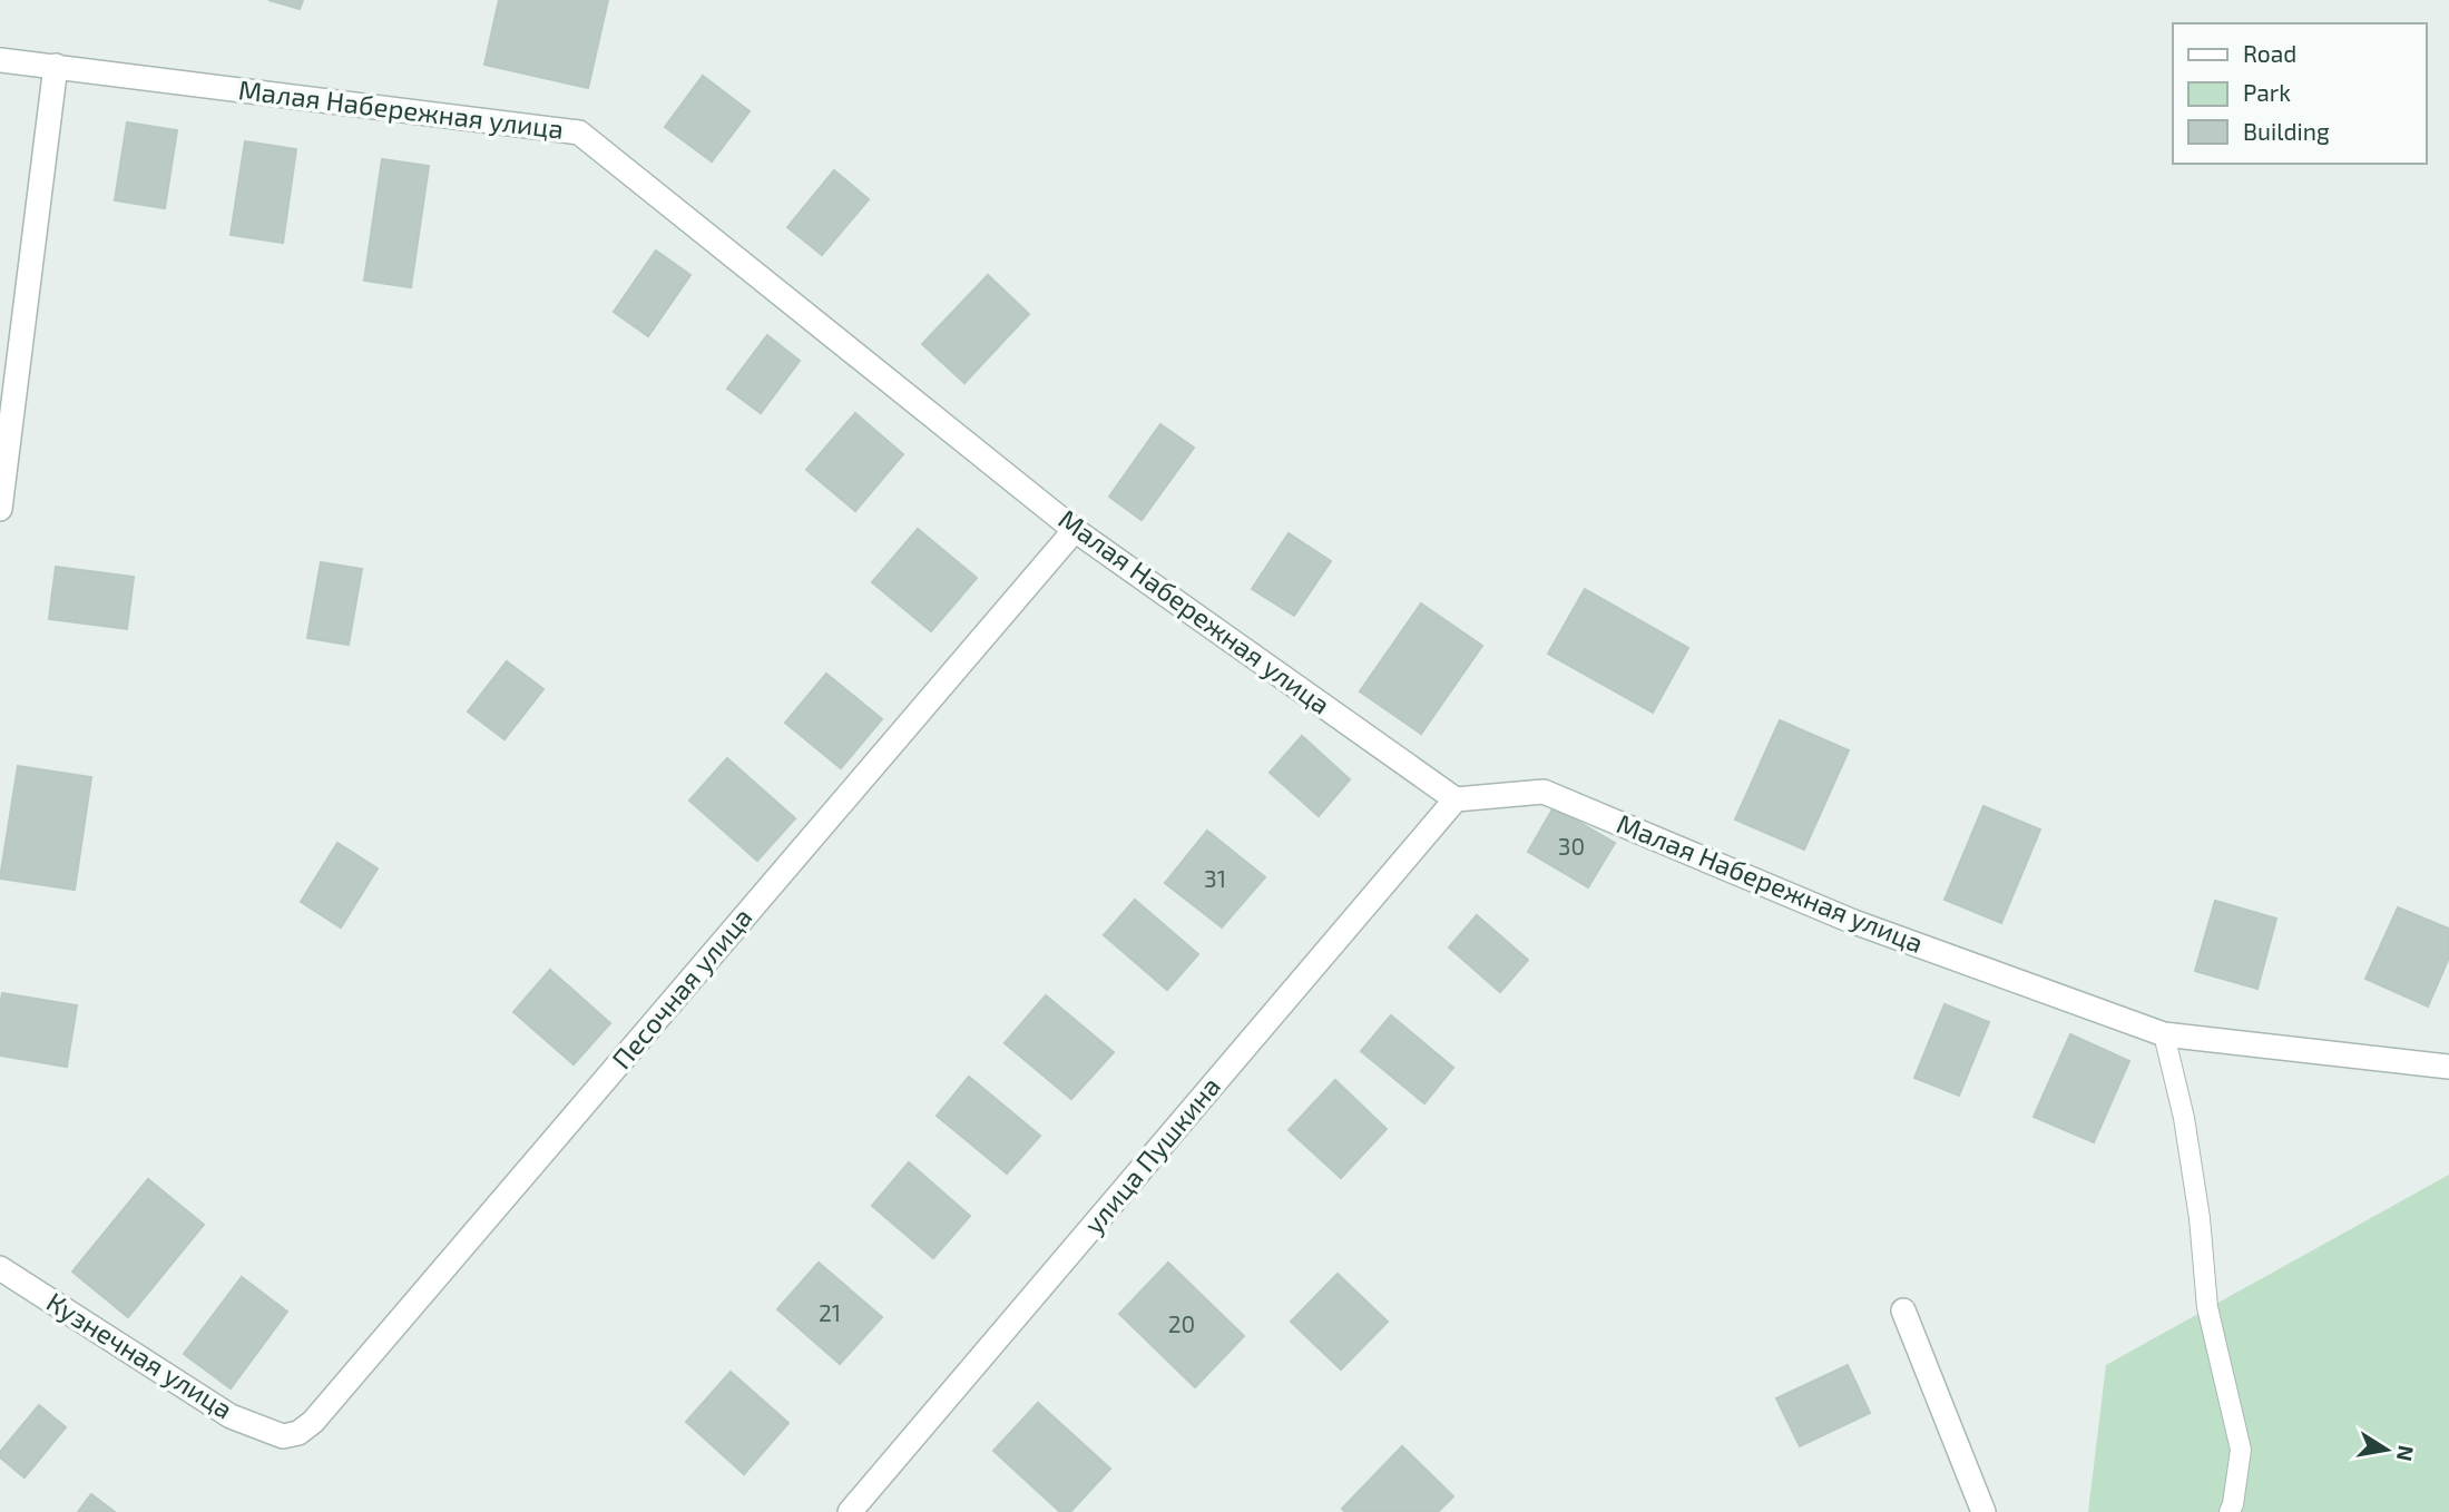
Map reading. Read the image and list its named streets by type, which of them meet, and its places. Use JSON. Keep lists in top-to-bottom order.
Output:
{
  "streets": {
    "street": [
      "Малая Набережная улица",
      "Песочная улица",
      "улица Пушкина",
      "Кузнечная улица"
    ]
  },
  "crossings": [
    ["Малая Набережная улица", "Песочная улица"],
    ["Малая Набережная улица", "улица Пушкина"],
    ["Песочная улица", "Кузнечная улица"]
  ],
  "house_numbers": [
    "30",
    "31",
    "21",
    "20"
  ],
  "legend": ["Road", "Park", "Building"],
  "north": "right"
}
